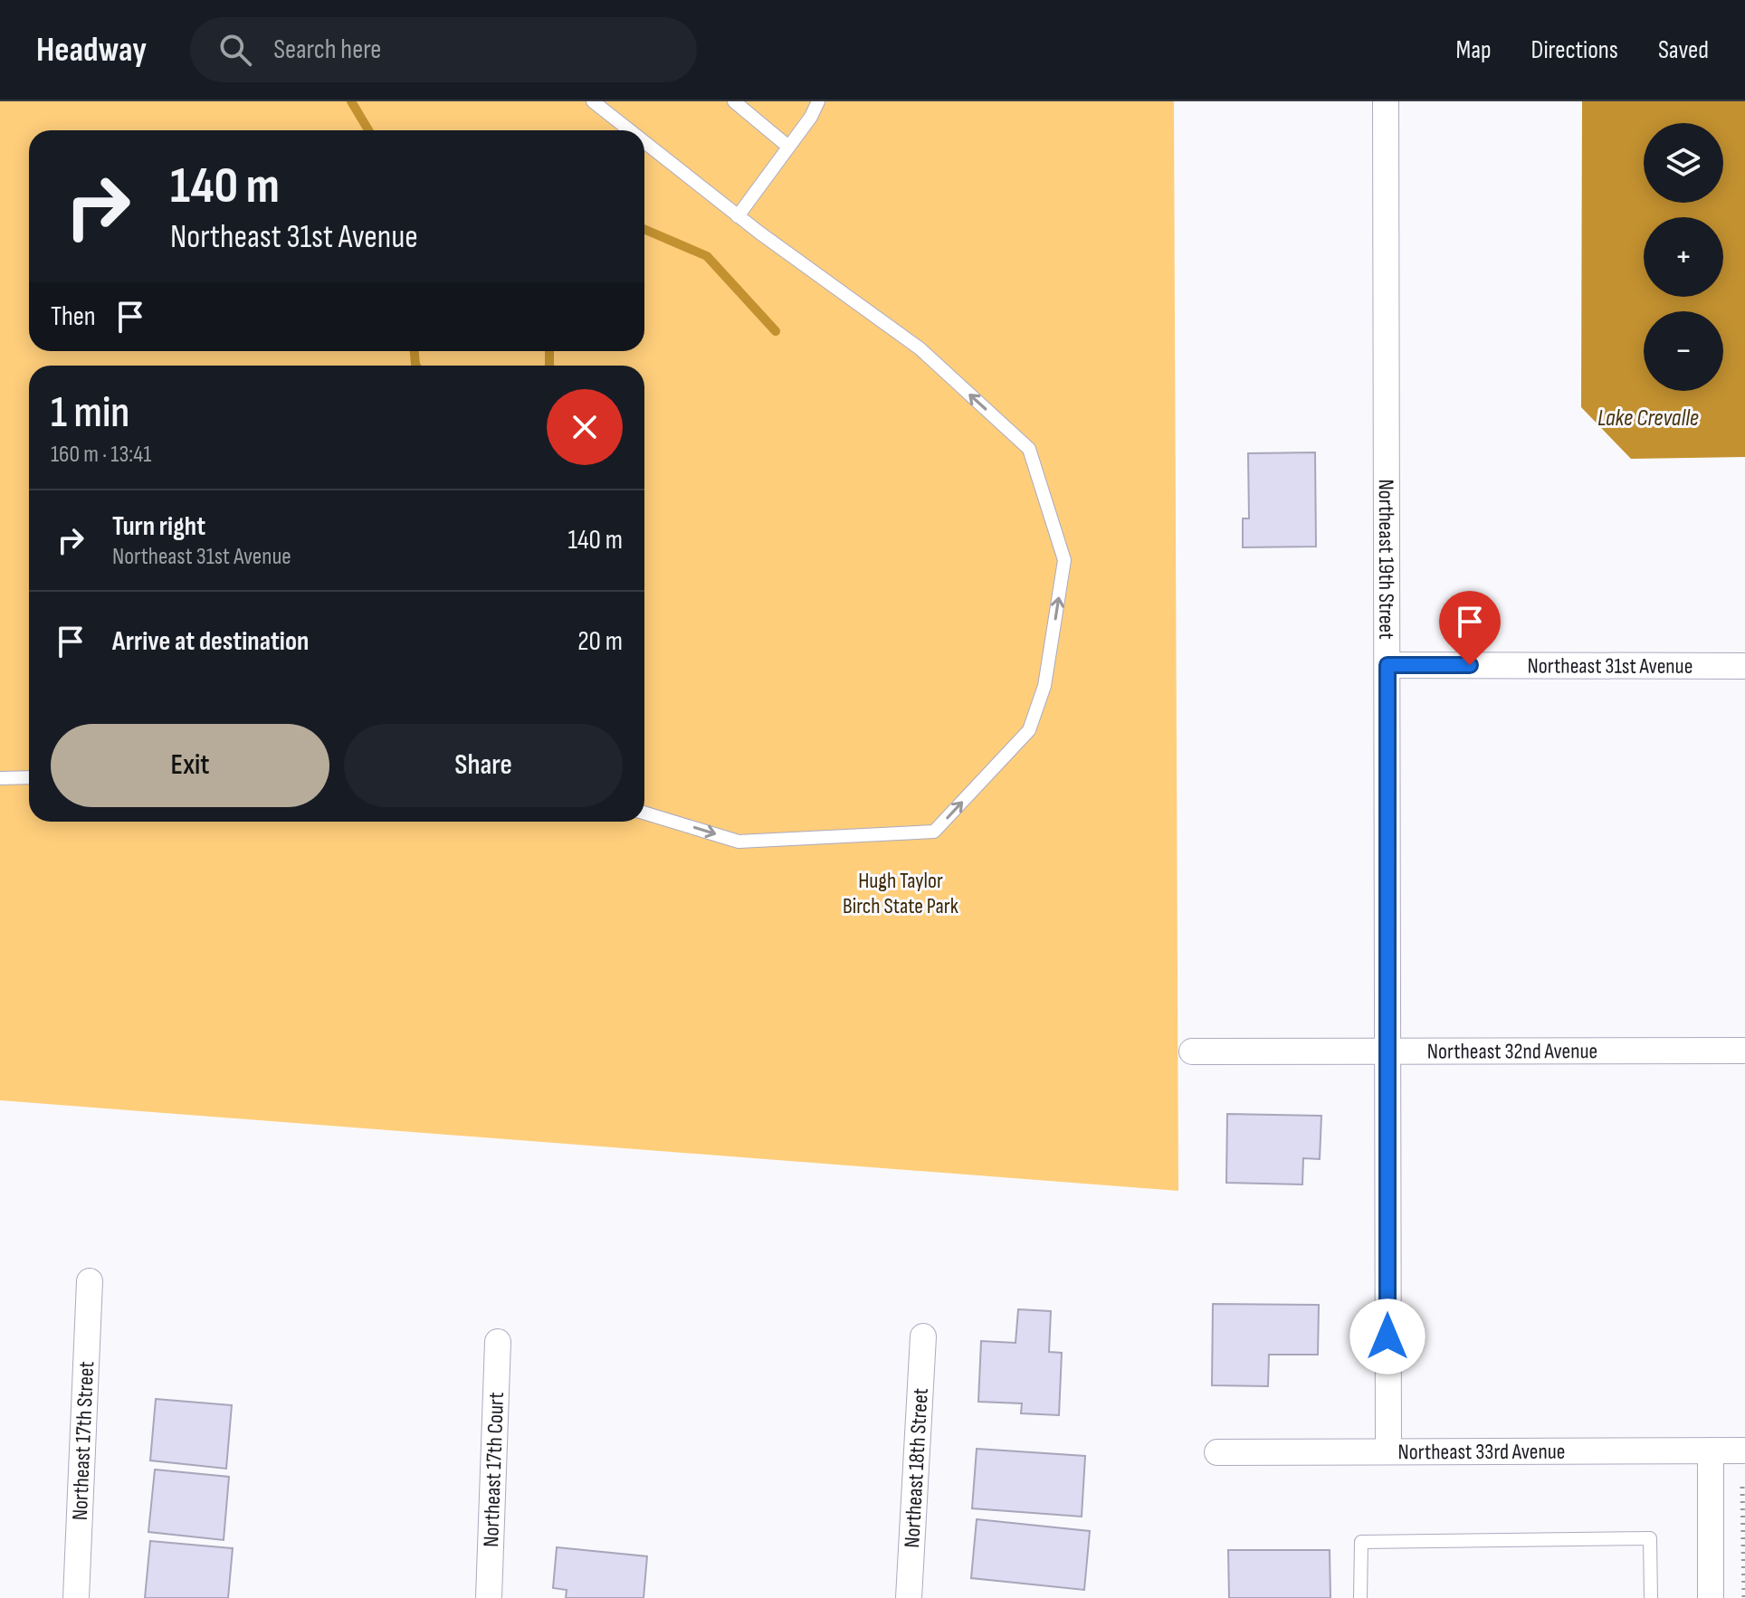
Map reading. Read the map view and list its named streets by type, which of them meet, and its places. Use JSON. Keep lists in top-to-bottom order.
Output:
{
  "streets": {
    "street": [
      "Northeast 19th Street",
      "Northeast 31st Avenue",
      "Northeast 32nd Avenue",
      "Northeast 17th Street",
      "Northeast 33rd Avenue",
      "Northeast 18th Street",
      "Northeast 17th Court"
    ]
  },
  "crossings": [
    ["Northeast 19th Street", "Northeast 31st Avenue"],
    ["Northeast 19th Street", "Northeast 32nd Avenue"],
    ["Northeast 19th Street", "Northeast 33rd Avenue"]
  ],
  "water": ["Lake Crevalle"],
  "parks": ["Hugh Taylor Birch State Park"],
  "page": {
    "header": "Headway",
    "search": "Search here",
    "nav": ["Map", "Directions", "Saved"],
    "map_buttons": ["+", "−"],
    "turn": ["140 m", "Northeast 31st Avenue"],
    "then": "Then",
    "heading": ["1 min", "160 m · 13:41"],
    "list": [
      {
        "name": "Turn right",
        "note": "Northeast 31st Avenue",
        "value": "140 m"
      },
      {
        "name": "Arrive at destination",
        "value": "20 m"
      }
    ],
    "buttons": ["Exit", "Share"]
  }
}
